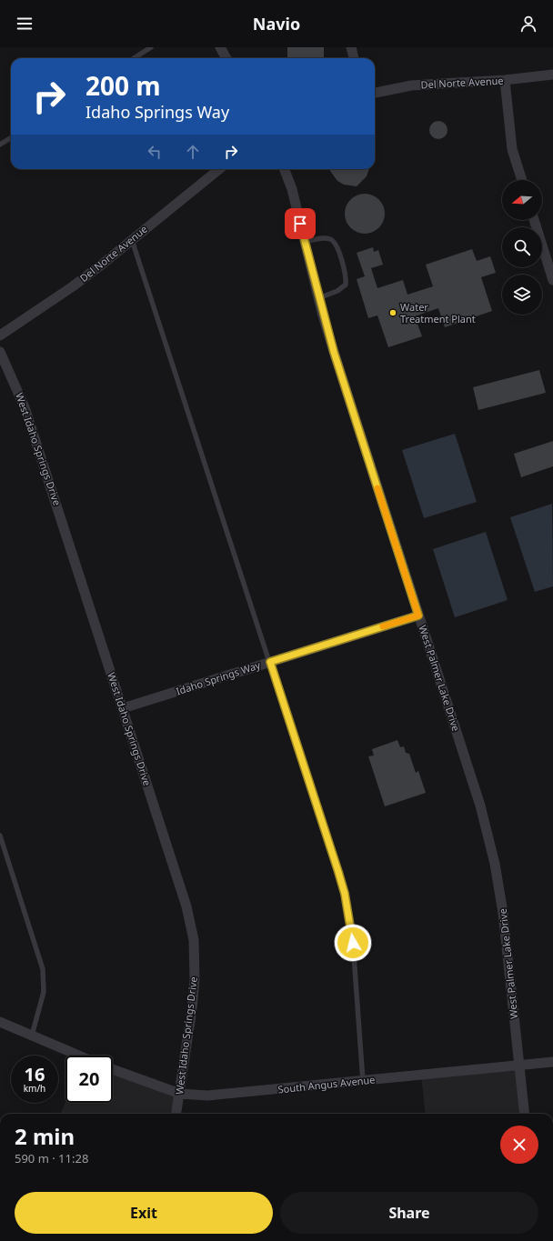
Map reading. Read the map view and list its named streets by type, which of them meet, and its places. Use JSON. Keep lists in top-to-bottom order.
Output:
{
  "streets": {
    "street": [
      "Del Norte Avenue",
      "West Idaho Springs Drive",
      "Idaho Springs Way",
      "West Palmer Lake Drive",
      "South Angus Avenue"
    ]
  },
  "crossings": [
    ["West Idaho Springs Drive", "Idaho Springs Way"],
    ["West Idaho Springs Drive", "South Angus Avenue"],
    ["Idaho Springs Way", "West Palmer Lake Drive"],
    ["West Palmer Lake Drive", "South Angus Avenue"]
  ],
  "places": ["Water Treatment Plant"],
  "north": "left",
  "page": {
    "header": "Navio",
    "turn": ["200 m", "Idaho Springs Way"],
    "speed": "16 km/h",
    "limit": "20",
    "heading": ["2 min", "590 m · 11:28"],
    "buttons": ["Exit", "Share"]
  }
}
